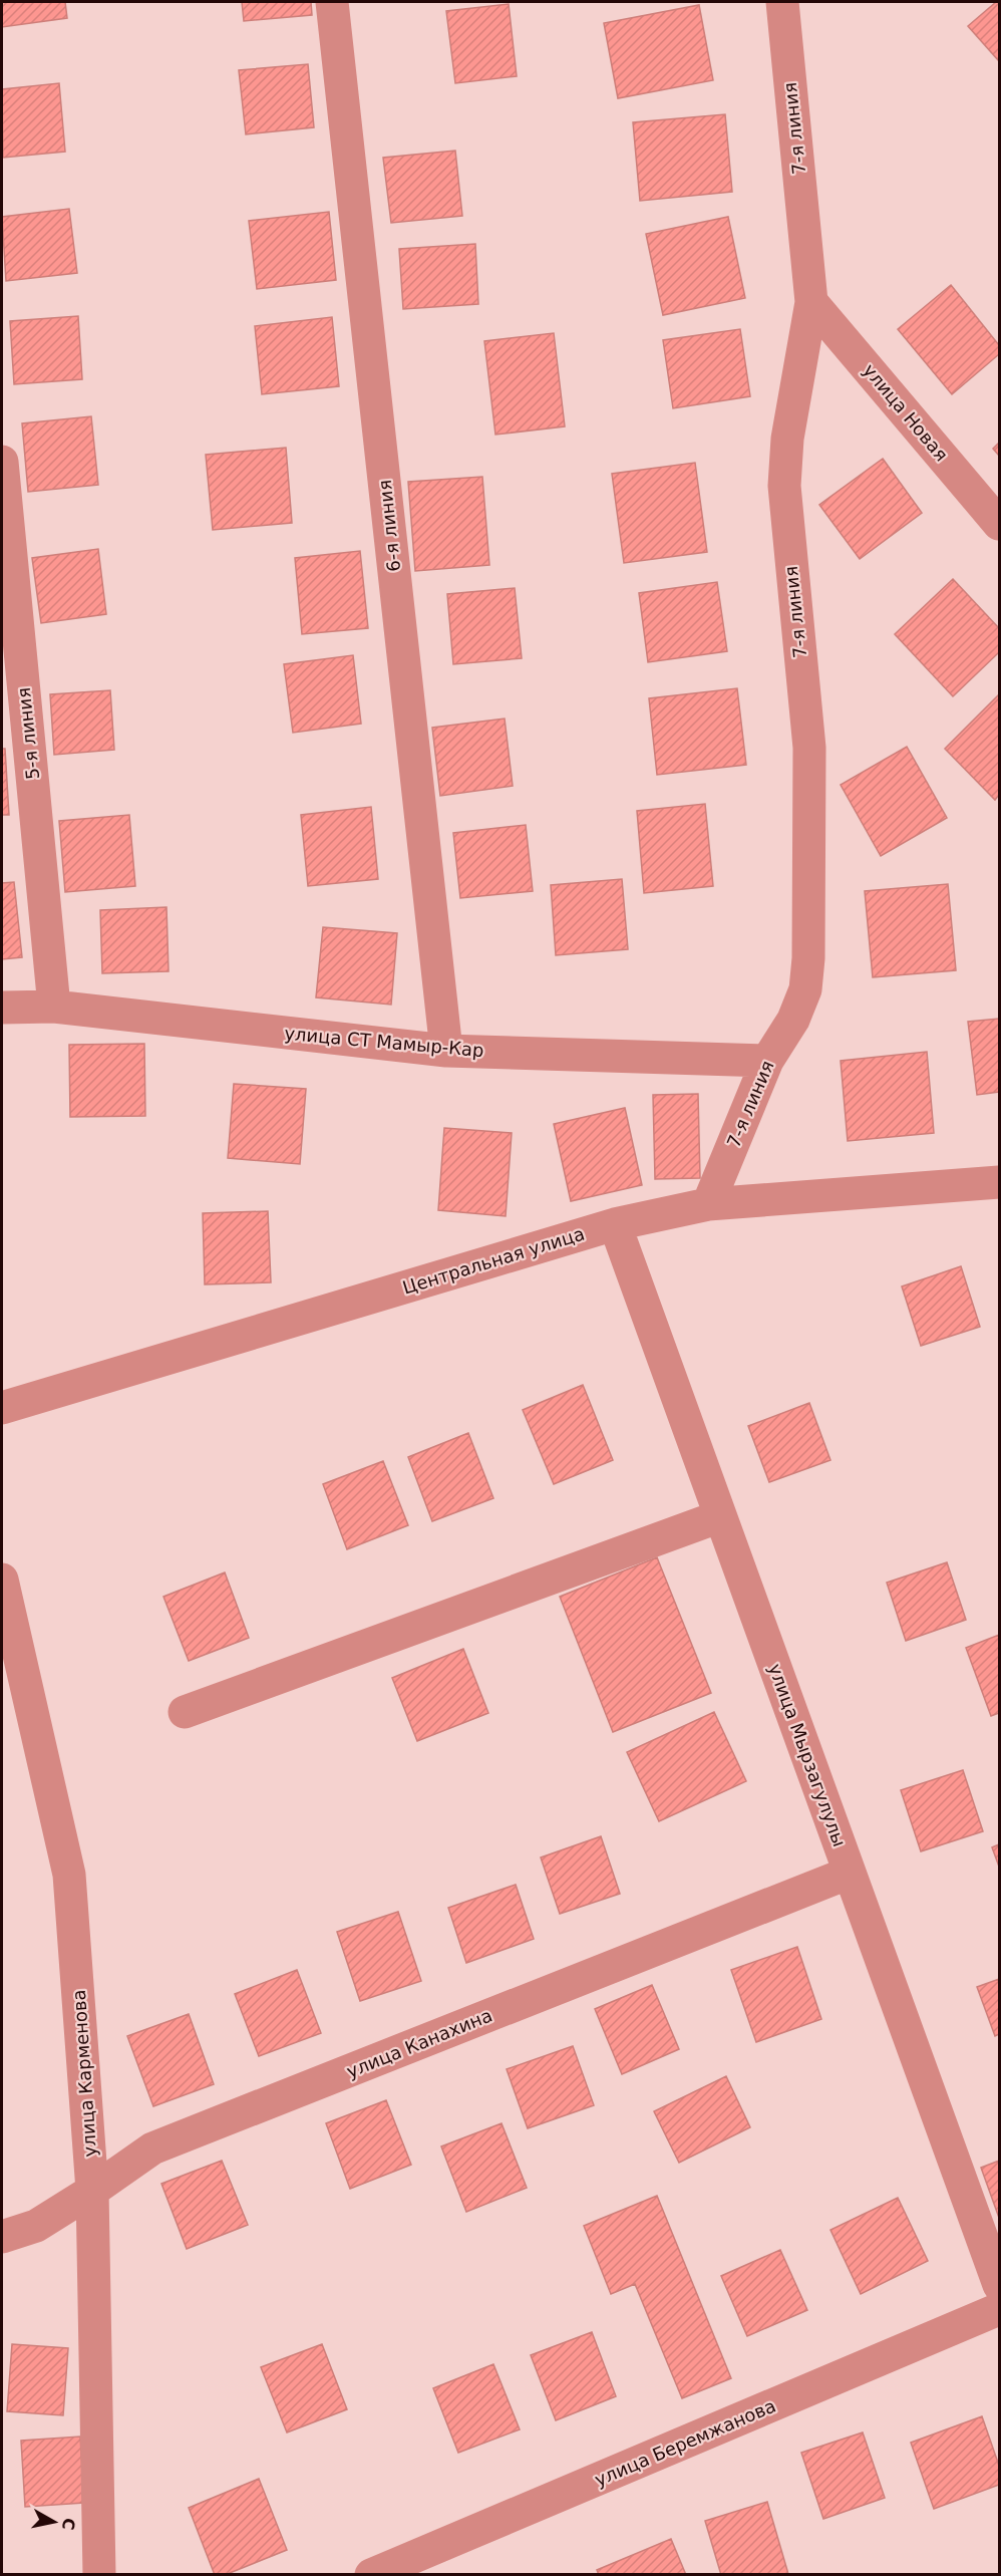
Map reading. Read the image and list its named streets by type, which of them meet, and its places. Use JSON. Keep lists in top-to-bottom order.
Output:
{
  "streets": {
    "street": [
      "7-я линия",
      "улица Новая",
      "6-я линия",
      "5-я линия",
      "улица СТ Мамыр-Кар",
      "Центральная улица",
      "улица Мырзагулулы",
      "улица Канахина",
      "улица Карменова",
      "улица Беремжанова"
    ]
  },
  "crossings": [
    ["7-я линия", "улица Новая"],
    ["7-я линия", "улица СТ Мамыр-Кар"],
    ["7-я линия", "Центральная улица"],
    ["6-я линия", "улица СТ Мамыр-Кар"],
    ["5-я линия", "улица СТ Мамыр-Кар"],
    ["Центральная улица", "улица Мырзагулулы"],
    ["улица Мырзагулулы", "улица Канахина"],
    ["улица Канахина", "улица Карменова"]
  ],
  "north": "right"
}
